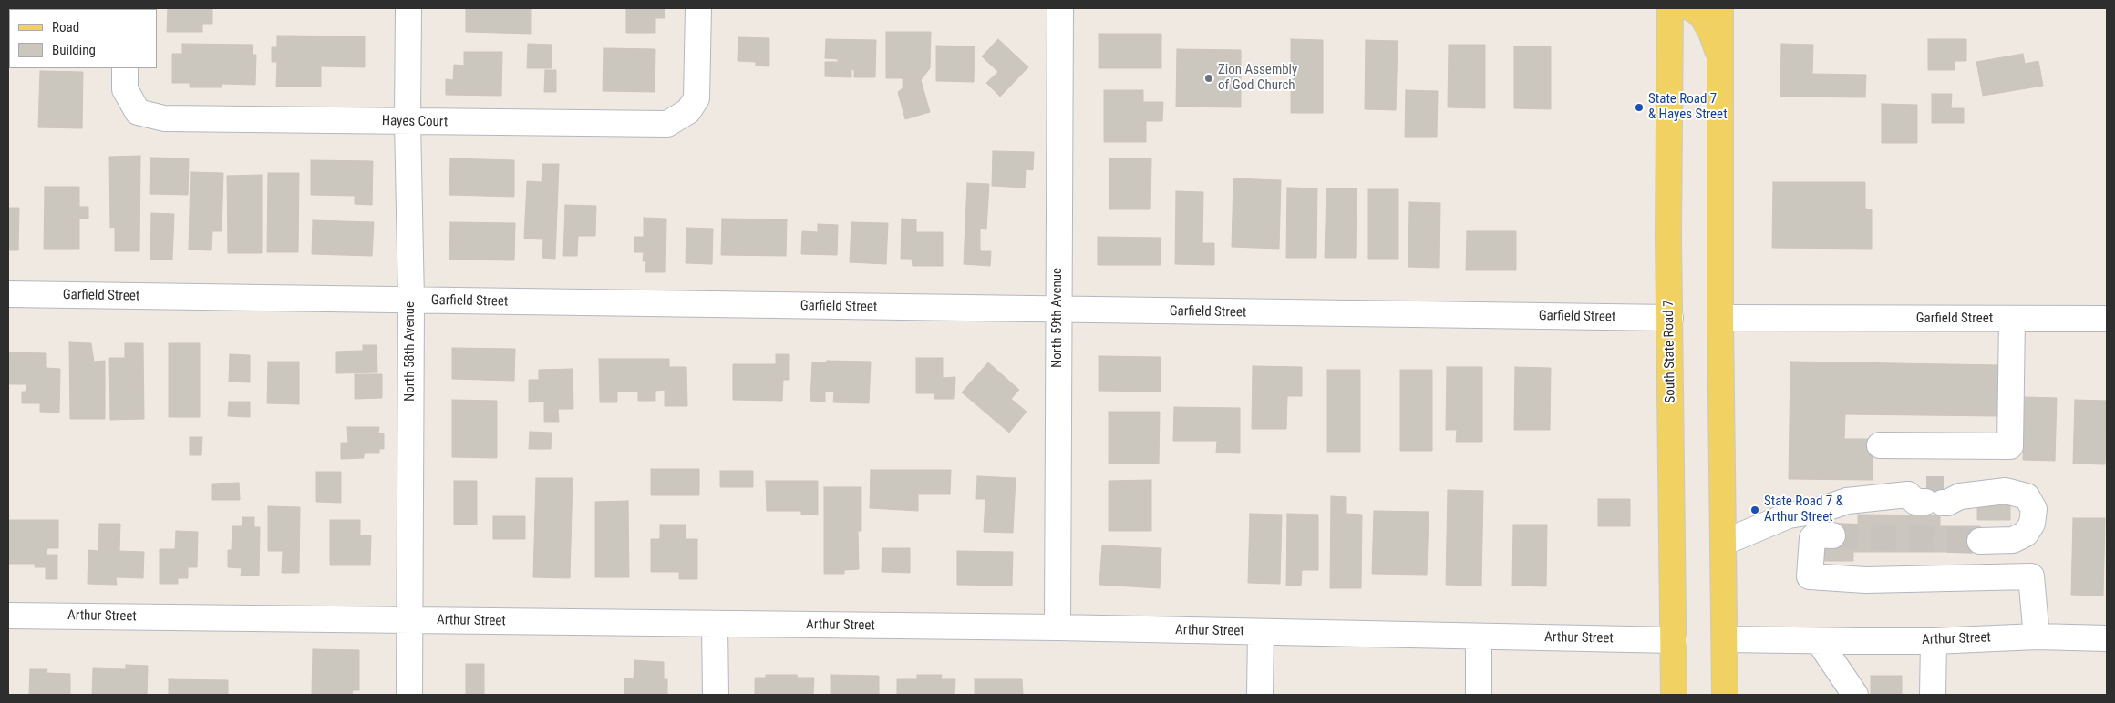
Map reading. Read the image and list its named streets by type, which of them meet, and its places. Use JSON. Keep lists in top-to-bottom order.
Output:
{
  "streets": {
    "main road": ["South State Road 7"],
    "street": [
      "Hayes Court",
      "Garfield Street",
      "North 59th Avenue",
      "North 58th Avenue",
      "Arthur Street"
    ]
  },
  "crossings": [
    ["Hayes Court", "North 58th Avenue"],
    ["Garfield Street", "North 59th Avenue"],
    ["Garfield Street", "North 58th Avenue"],
    ["Garfield Street", "South State Road 7"],
    ["North 59th Avenue", "Arthur Street"],
    ["North 58th Avenue", "Arthur Street"],
    ["South State Road 7", "Arthur Street"]
  ],
  "places": ["Zion Assembly of God Church", "State Road 7 & Hayes Street", "State Road 7 & Arthur Street"],
  "legend": ["Road", "Building"]
}
